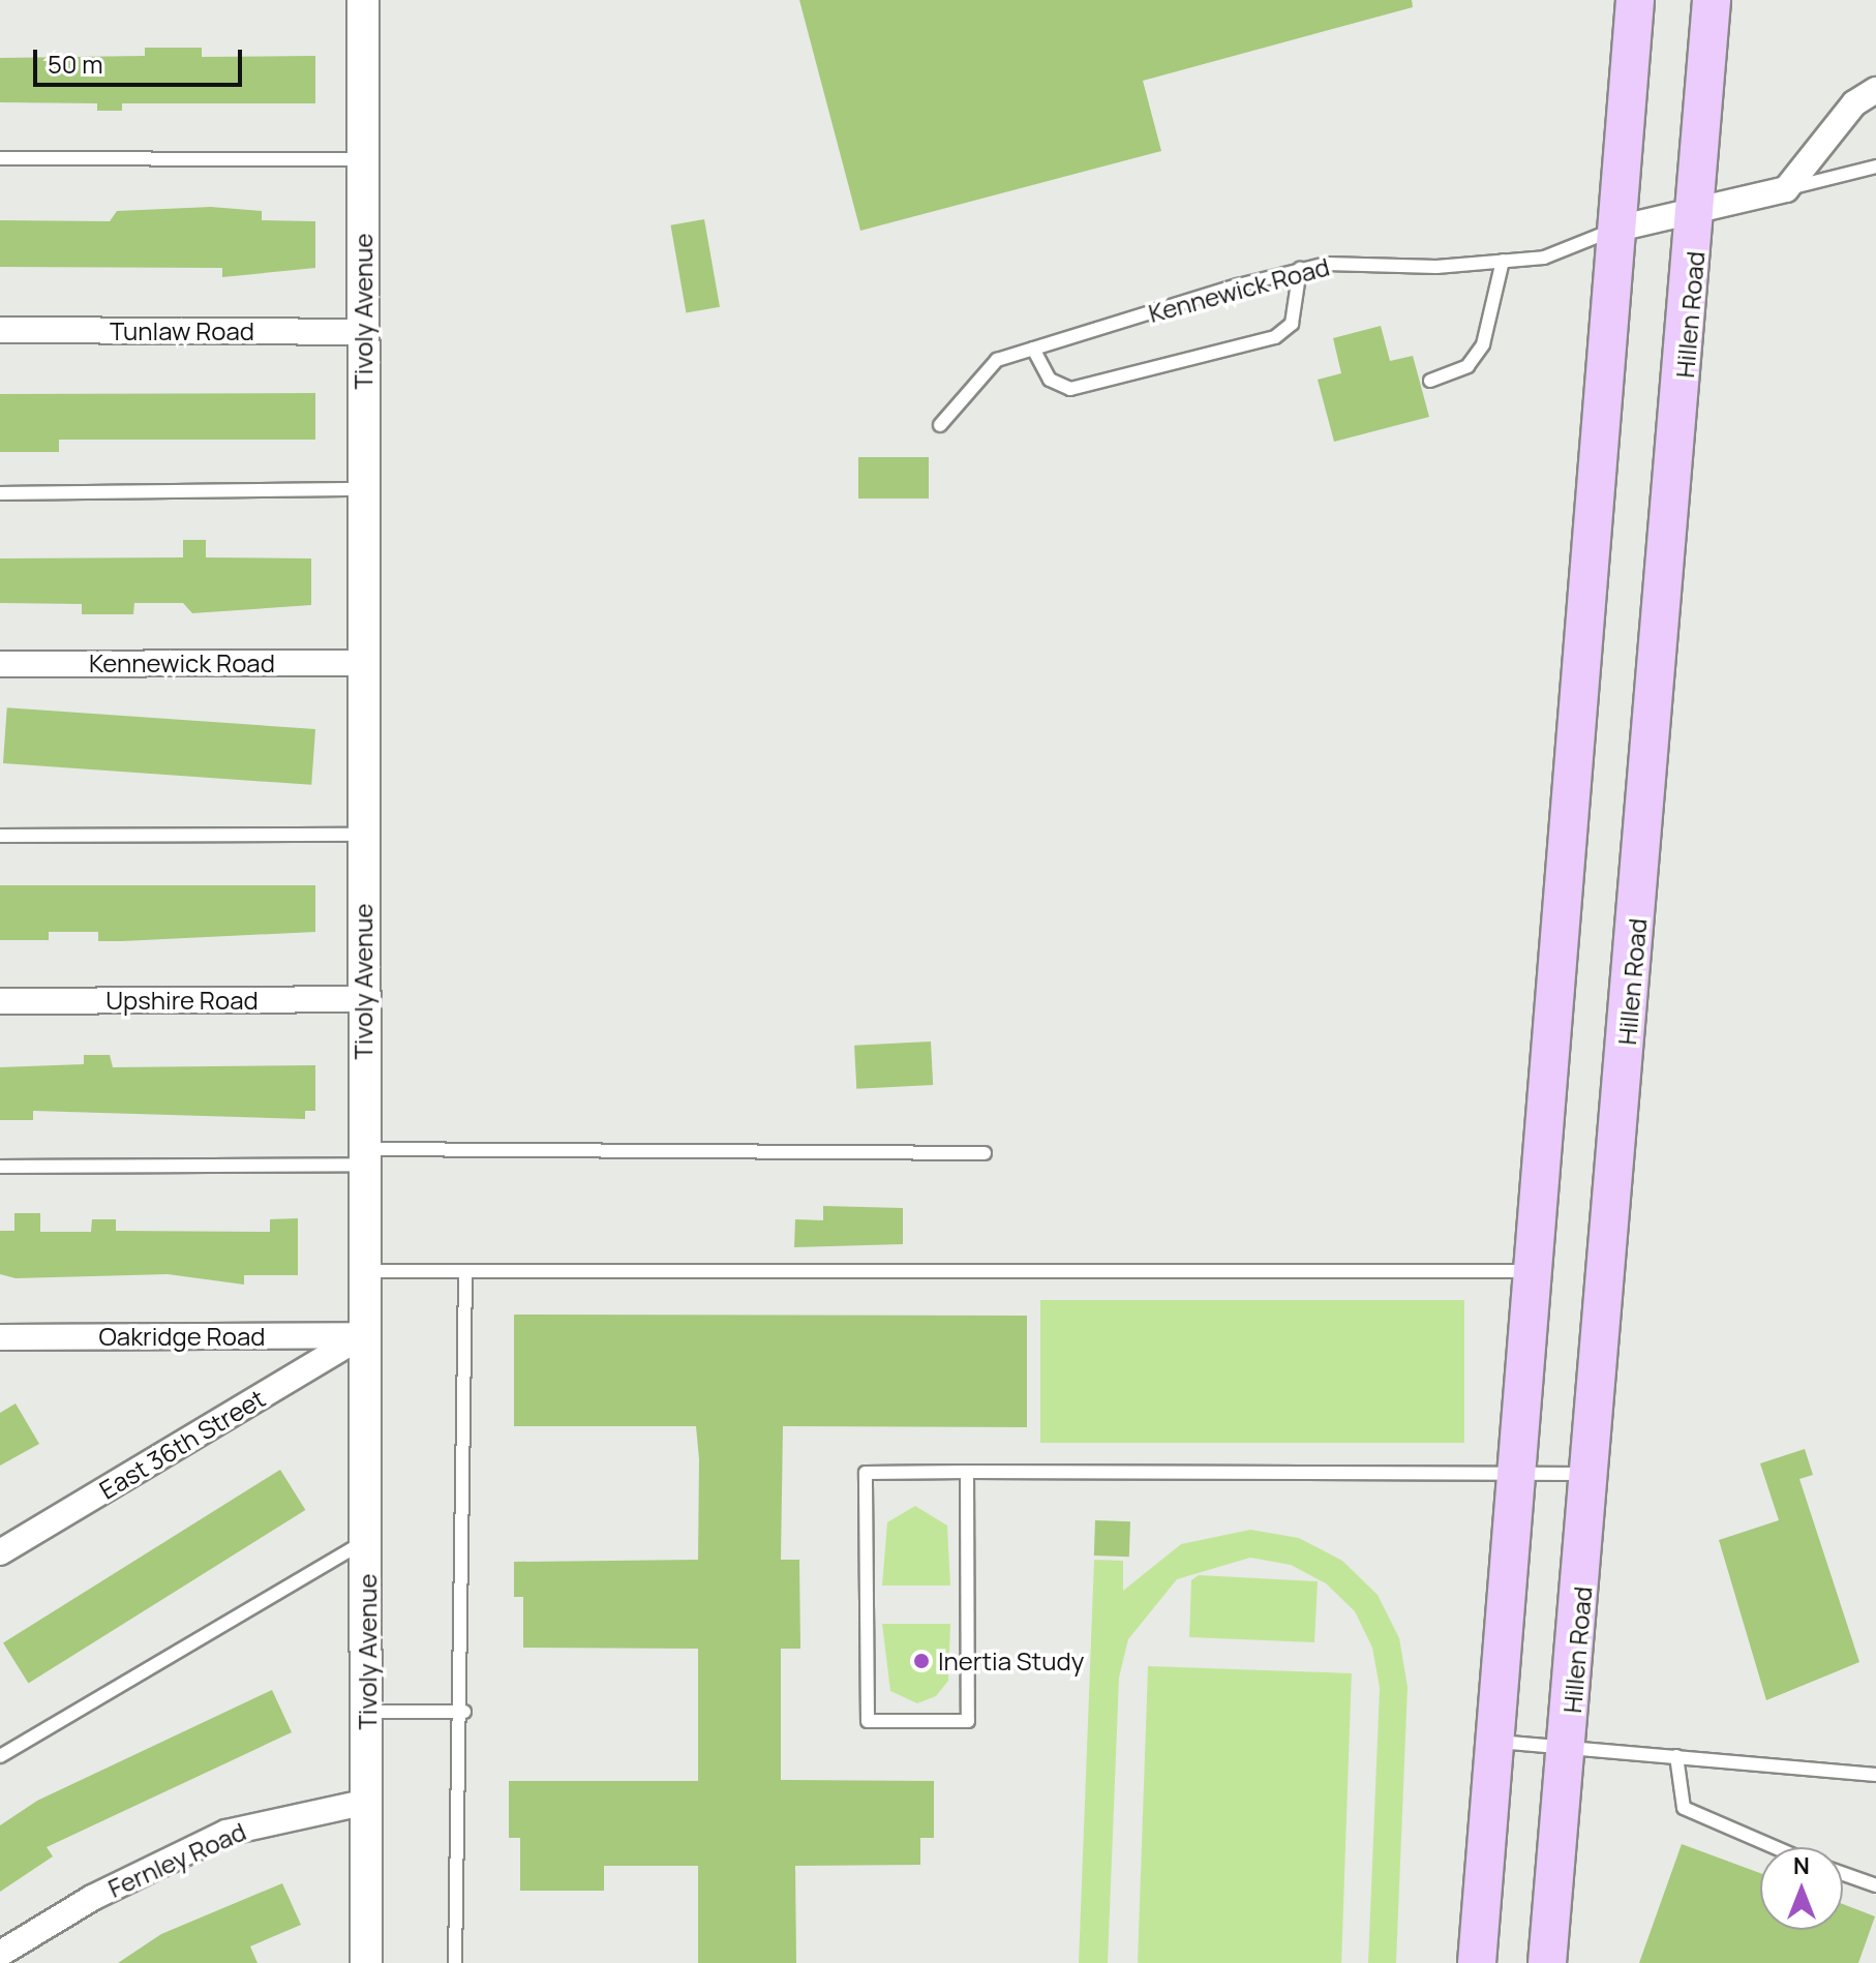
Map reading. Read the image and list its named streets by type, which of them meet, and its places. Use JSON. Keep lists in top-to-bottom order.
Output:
{
  "streets": {
    "main road": ["Hillen Road"],
    "street": [
      "Kennewick Road",
      "Tivoly Avenue",
      "Tunlaw Road",
      "Upshire Road",
      "Oakridge Road",
      "East 36th Street",
      "Fernley Road"
    ]
  },
  "crossings": [
    ["Kennewick Road", "Tivoly Avenue"],
    ["Tivoly Avenue", "Tunlaw Road"],
    ["Tivoly Avenue", "Upshire Road"],
    ["Tivoly Avenue", "Oakridge Road"],
    ["Tivoly Avenue", "East 36th Street"],
    ["Tivoly Avenue", "Fernley Road"],
    ["Oakridge Road", "East 36th Street"]
  ],
  "places": ["Inertia Study"],
  "scale_bar": "50 m",
  "north": "top"
}
